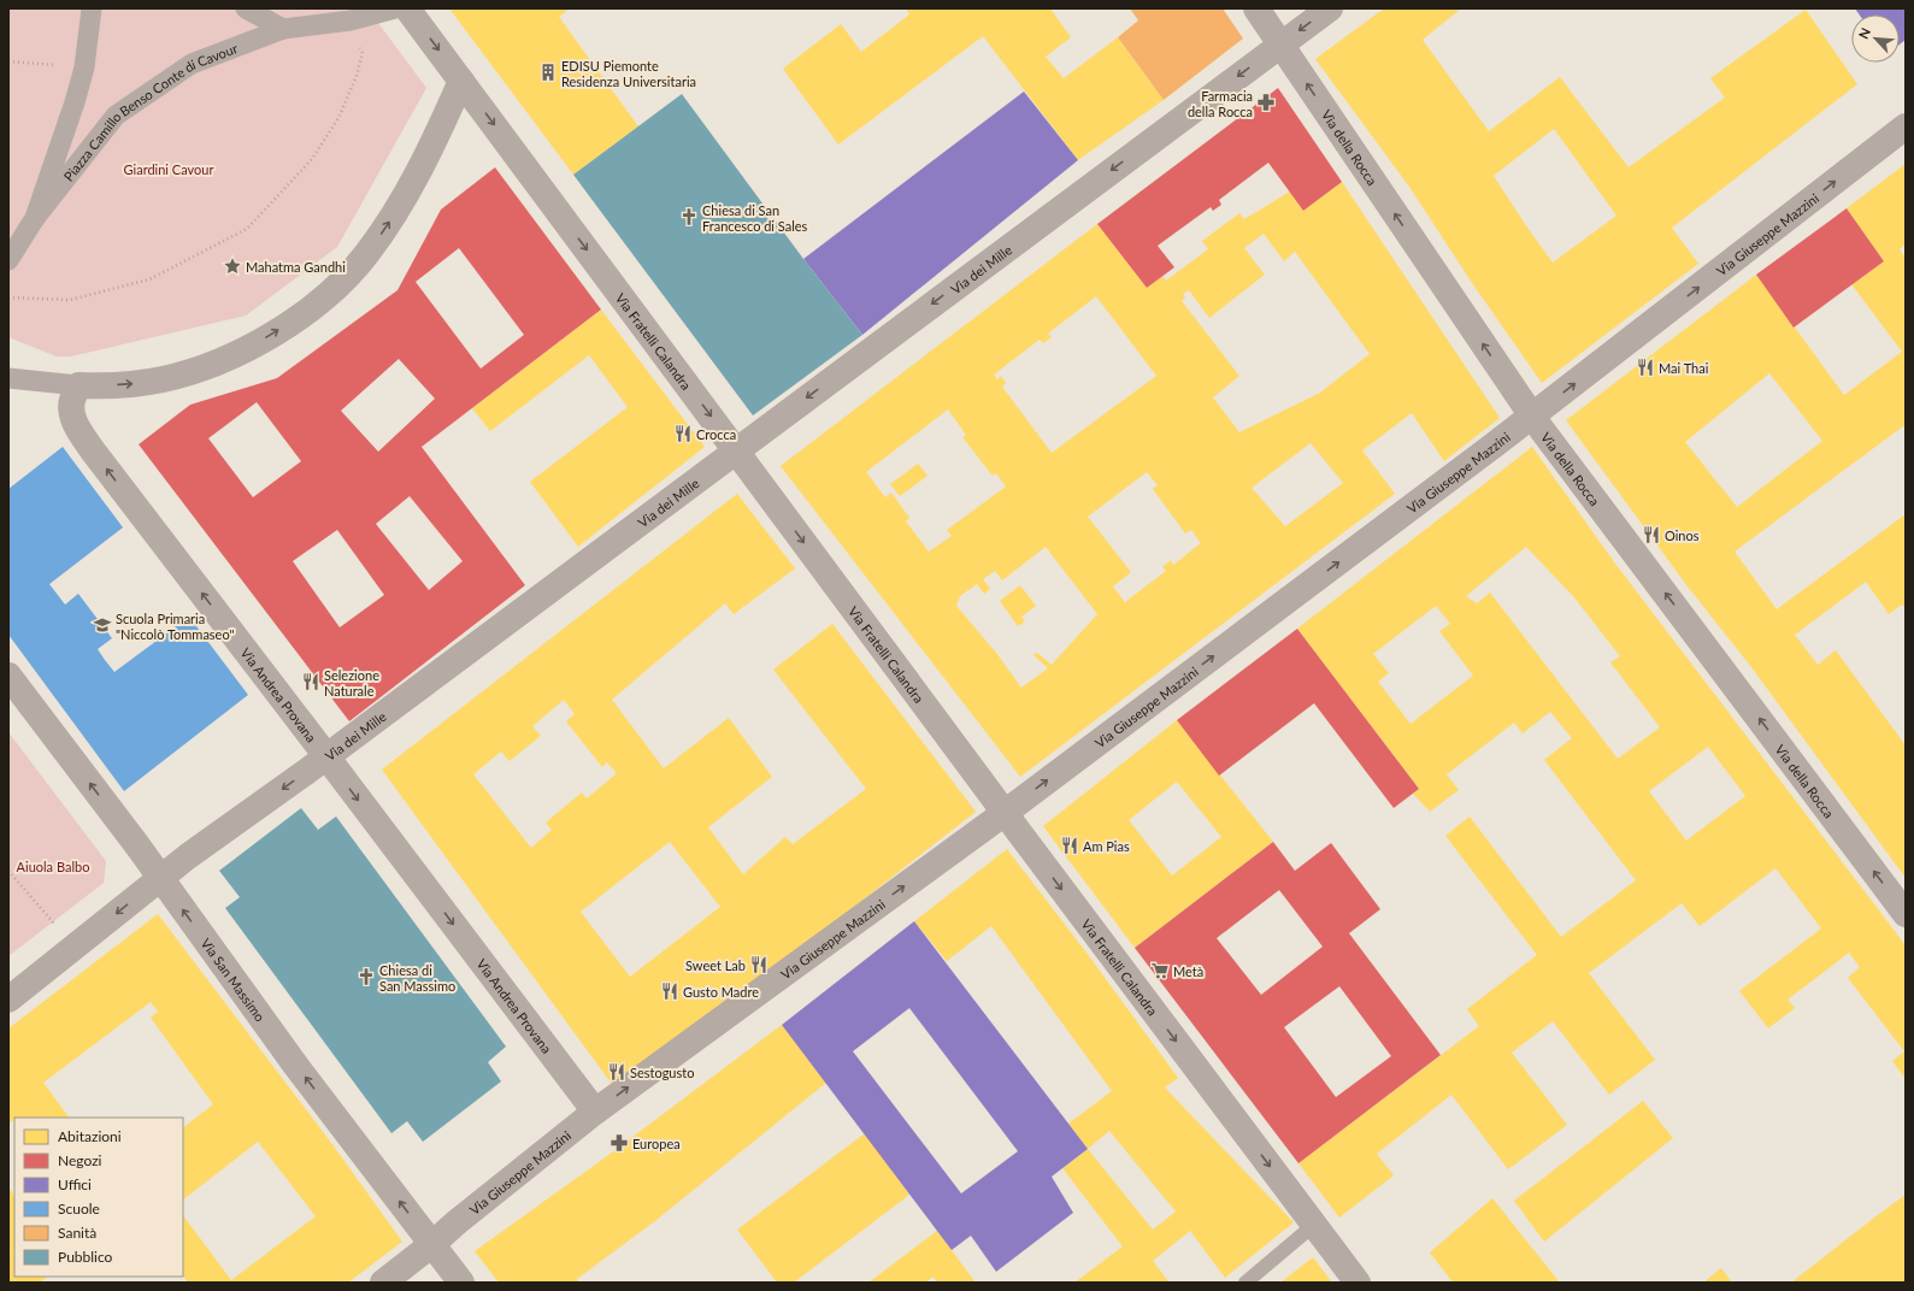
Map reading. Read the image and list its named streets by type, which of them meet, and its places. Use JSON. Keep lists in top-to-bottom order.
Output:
{
  "streets": {
    "street": [
      "Piazza Camillo Benso Conte di Cavour",
      "Via della Rocca",
      "Via Giuseppe Mazzini",
      "Via dei Mille",
      "Via Fratelli Calandra",
      "Via Andrea Provana",
      "Via San Massimo"
    ]
  },
  "crossings": [
    ["Via della Rocca", "Via Giuseppe Mazzini"],
    ["Via della Rocca", "Via dei Mille"],
    ["Via Giuseppe Mazzini", "Via Fratelli Calandra"],
    ["Via Giuseppe Mazzini", "Via Andrea Provana"],
    ["Via Giuseppe Mazzini", "Via San Massimo"],
    ["Via dei Mille", "Via Fratelli Calandra"],
    ["Via dei Mille", "Via Andrea Provana"],
    ["Via dei Mille", "Via San Massimo"]
  ],
  "one_way": [
    "Via della Rocca",
    "Via Giuseppe Mazzini",
    "Via dei Mille",
    "Via Fratelli Calandra",
    "Via San Massimo"
  ],
  "parks": ["Giardini Cavour", "Aiuola Balbo"],
  "places": {
    "building": ["EDISU Piemonte Residenza Universitaria"],
    "pharmacy": ["Farmacia della Rocca", "Europea"],
    "church": ["Chiesa di San Francesco di Sales", "Chiesa di San Massimo"],
    "place": ["Mahatma Gandhi"],
    "restaurant": [
      "Mai Thai",
      "Crocca",
      "Oinos",
      "Selezione Naturale",
      "Am Pias",
      "Sweet Lab",
      "Gusto Madre",
      "Sestogusto"
    ],
    "school or university": ["Scuola Primaria \"Niccolò Tommaseo\""],
    "supermarket": ["Metà"]
  },
  "legend": [
    "Abitazioni",
    "Negozi",
    "Uffici",
    "Scuole",
    "Sanità",
    "Pubblico"
  ],
  "north": "top left"
}
